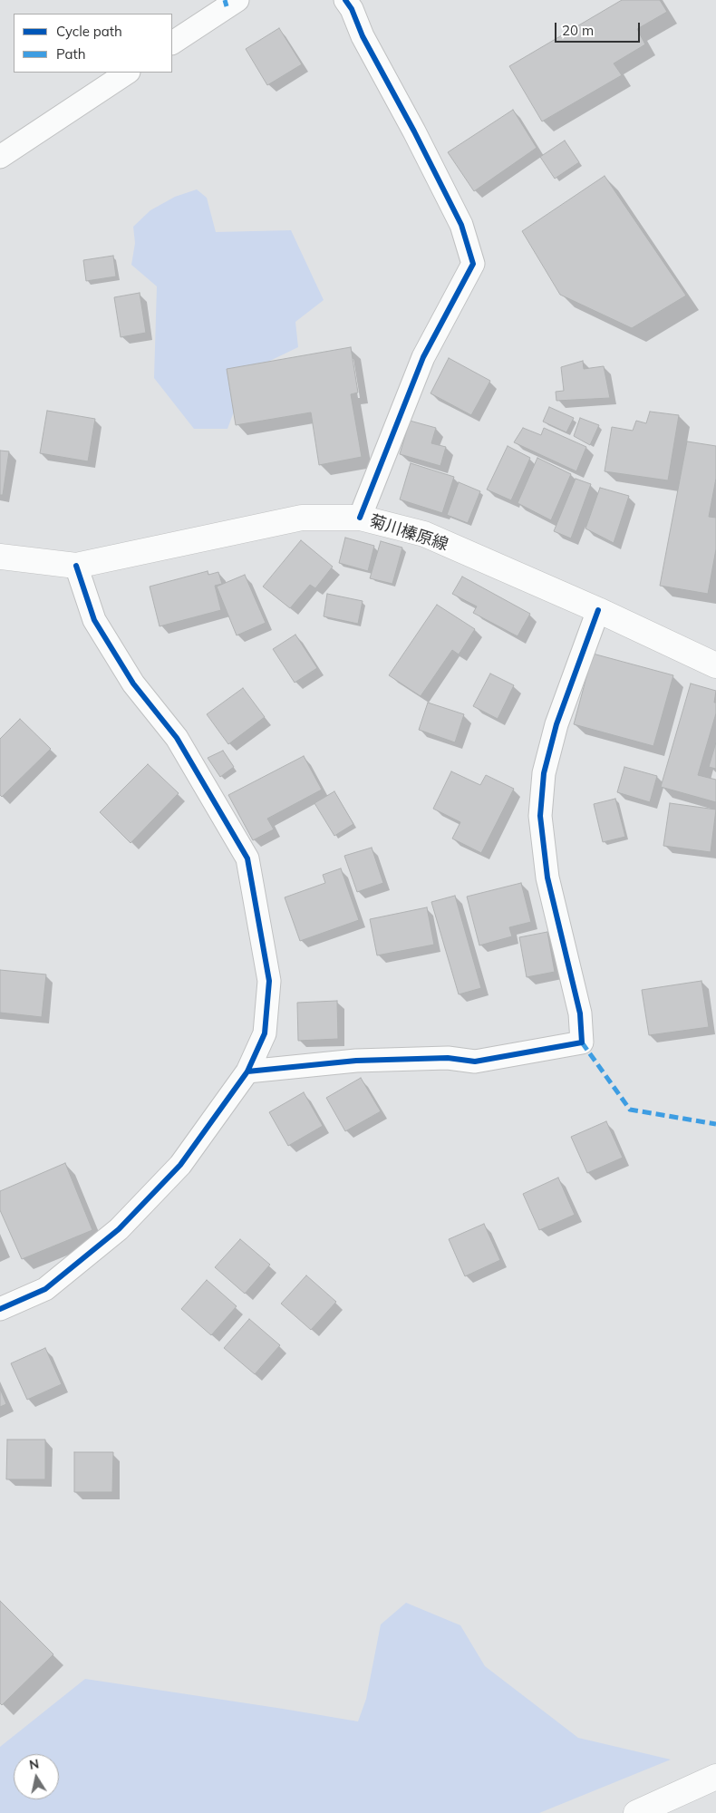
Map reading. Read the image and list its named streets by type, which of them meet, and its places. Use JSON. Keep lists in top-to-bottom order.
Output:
{
  "streets": {
    "main road": ["菊川榛原線"]
  },
  "legend": ["Cycle path", "Path"],
  "scale_bar": "20 m",
  "north": "top"
}
